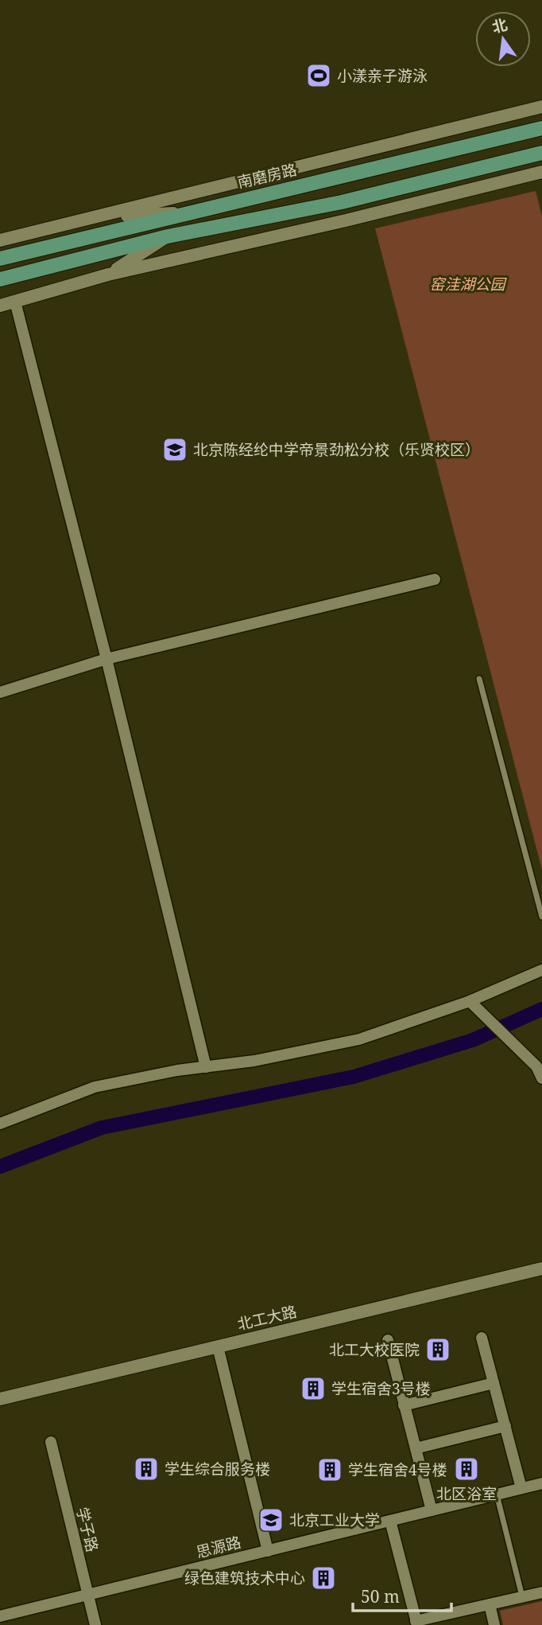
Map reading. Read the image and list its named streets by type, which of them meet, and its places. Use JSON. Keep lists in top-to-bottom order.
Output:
{
  "streets": {
    "main road": ["南磨房路"],
    "street": ["北工大路", "学子路", "思源路"]
  },
  "crossings": [
    ["学子路", "思源路"]
  ],
  "parks": ["窑洼湖公园"],
  "places": {
    "sports": ["小漾亲子游泳"],
    "school or university": ["北京陈经纶中学帝景劲松分校（乐贤校区）", "北京工业大学"],
    "building": [
      "北工大校医院",
      "学生宿舍3号楼",
      "学生综合服务楼",
      "北区浴室",
      "学生宿舍4号楼",
      "绿色建筑技术中心"
    ]
  },
  "scale_bar": "50 m",
  "north": "top"
}
